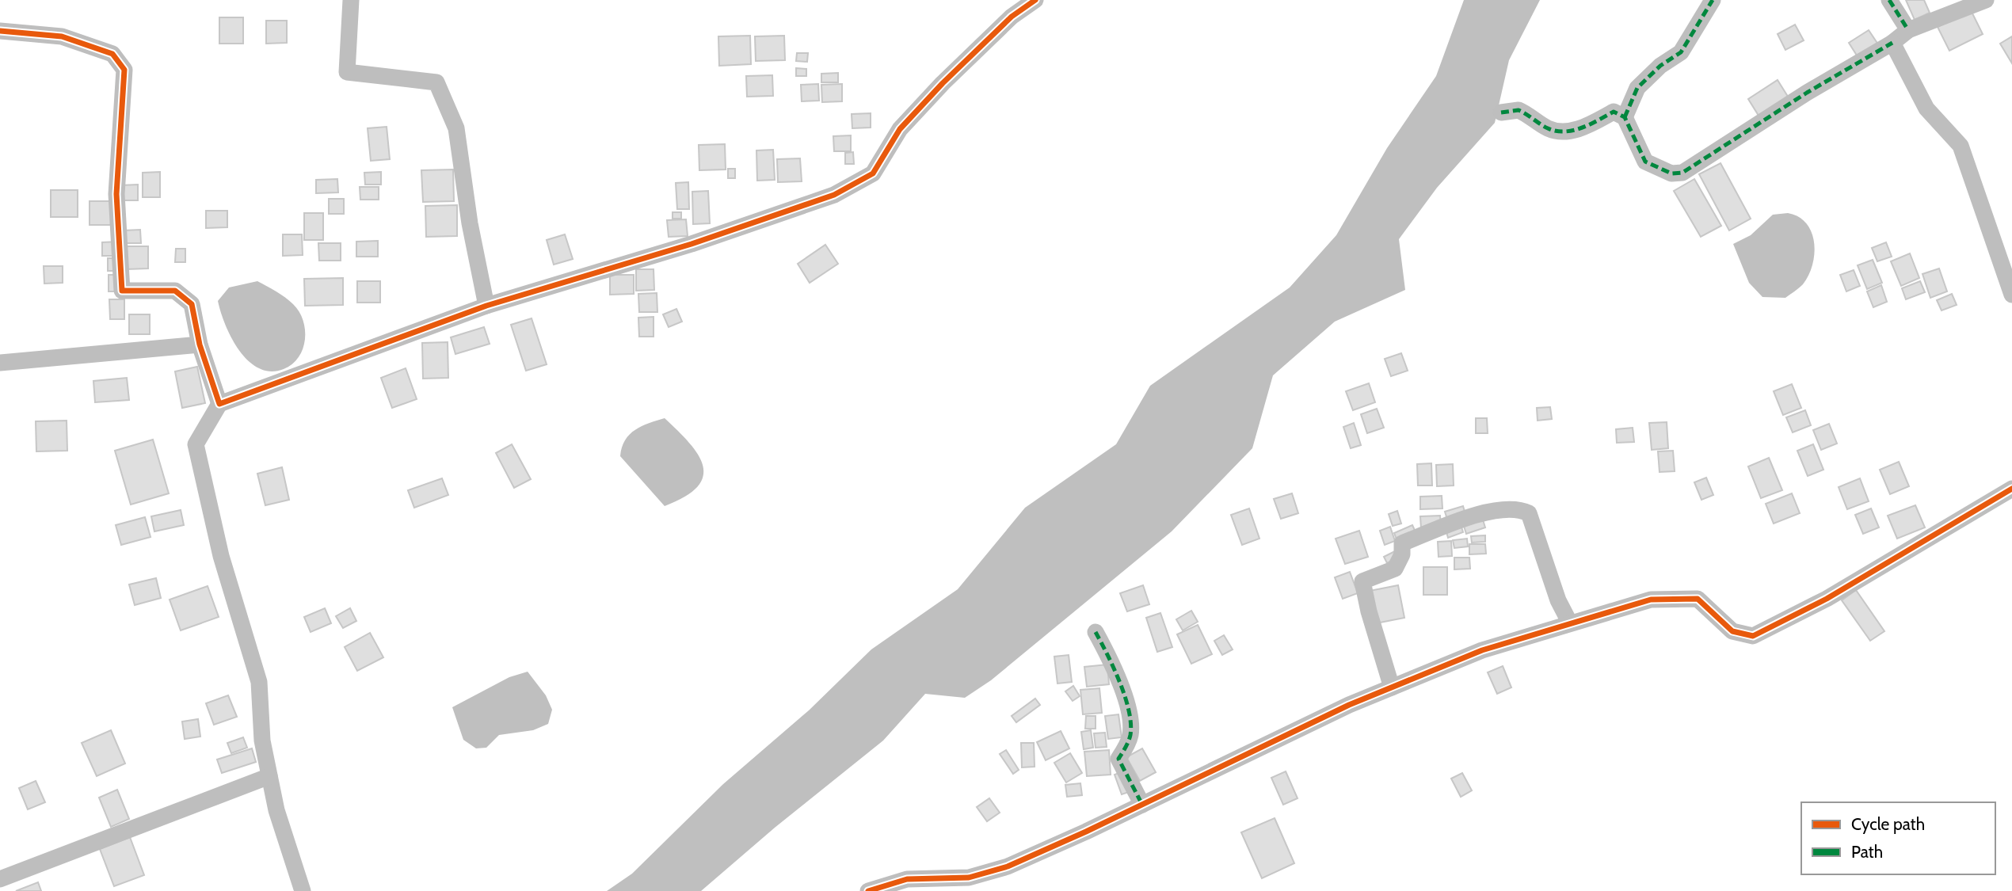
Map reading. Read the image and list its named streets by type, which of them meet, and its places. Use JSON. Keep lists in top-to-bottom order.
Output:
{
  "legend": ["Cycle path", "Path"]
}
